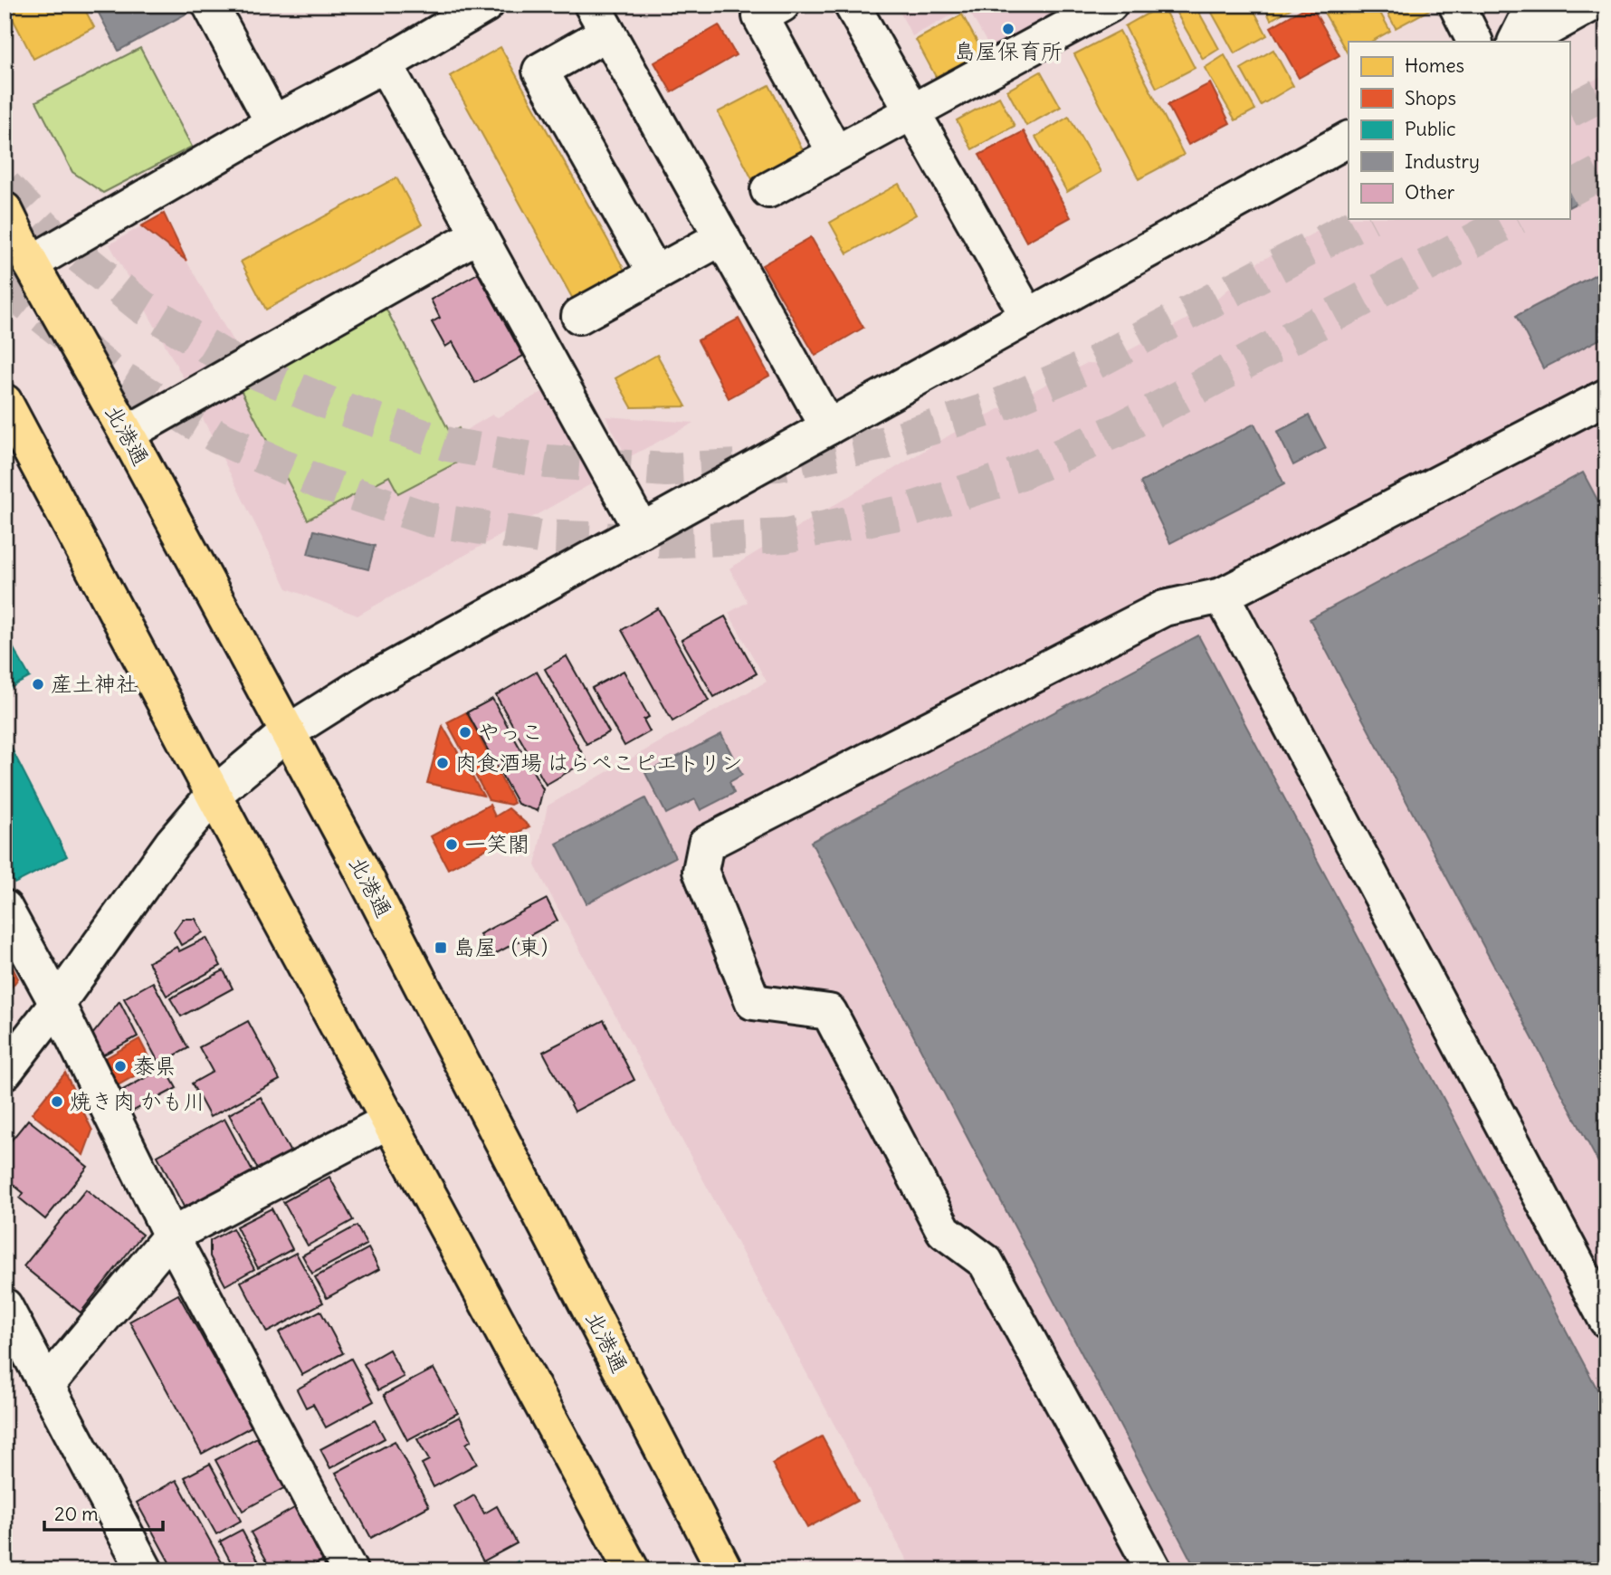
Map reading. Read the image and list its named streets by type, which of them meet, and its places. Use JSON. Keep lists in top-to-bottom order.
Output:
{
  "streets": {
    "main road": ["北港通"]
  },
  "places": {
    "other": [
      "島屋保育所",
      "産土神社",
      "やっこ",
      "肉食酒場 はらぺこピエトリン",
      "一笑閣",
      "泰県",
      "焼き肉 かも川"
    ],
    "transit": ["島屋（東）"]
  },
  "legend": [
    "Homes",
    "Shops",
    "Public",
    "Industry",
    "Other"
  ],
  "scale_bar": "20 m"
}
